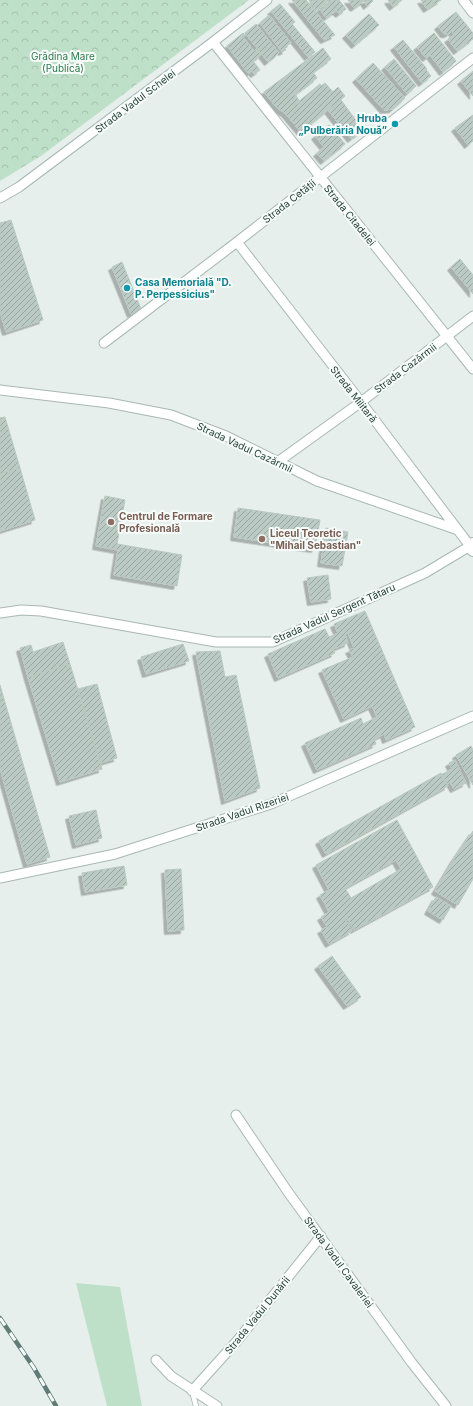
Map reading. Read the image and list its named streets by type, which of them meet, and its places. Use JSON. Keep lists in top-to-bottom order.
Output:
{
  "streets": {
    "street": [
      "Strada Vadul Schelei",
      "Strada Cetății",
      "Strada Citadelei",
      "Strada Cazărmii",
      "Strada Militară",
      "Strada Vadul Cazărmii",
      "Strada Vadul Sergent Tătaru",
      "Strada Vadul Rizeriei",
      "Strada Vadul Cavaleriei",
      "Strada Vadul Dunării"
    ]
  },
  "crossings": [
    ["Strada Vadul Schelei", "Strada Citadelei"],
    ["Strada Cetății", "Strada Citadelei"],
    ["Strada Cetății", "Strada Militară"],
    ["Strada Citadelei", "Strada Cazărmii"],
    ["Strada Cazărmii", "Strada Militară"],
    ["Strada Cazărmii", "Strada Vadul Cazărmii"],
    ["Strada Militară", "Strada Vadul Cazărmii"],
    ["Strada Militară", "Strada Vadul Sergent Tătaru"],
    ["Strada Vadul Cavaleriei", "Strada Vadul Dunării"]
  ],
  "parks": ["Grădina Mare (Publică)"],
  "places": [
    "Hruba „Pulberăria Nouă”",
    "Casa Memorială \"D. P. Perpessicius\"",
    "Centrul de Formare Profesională",
    "Liceul Teoretic \"Mihail Sebastian\""
  ]
}
